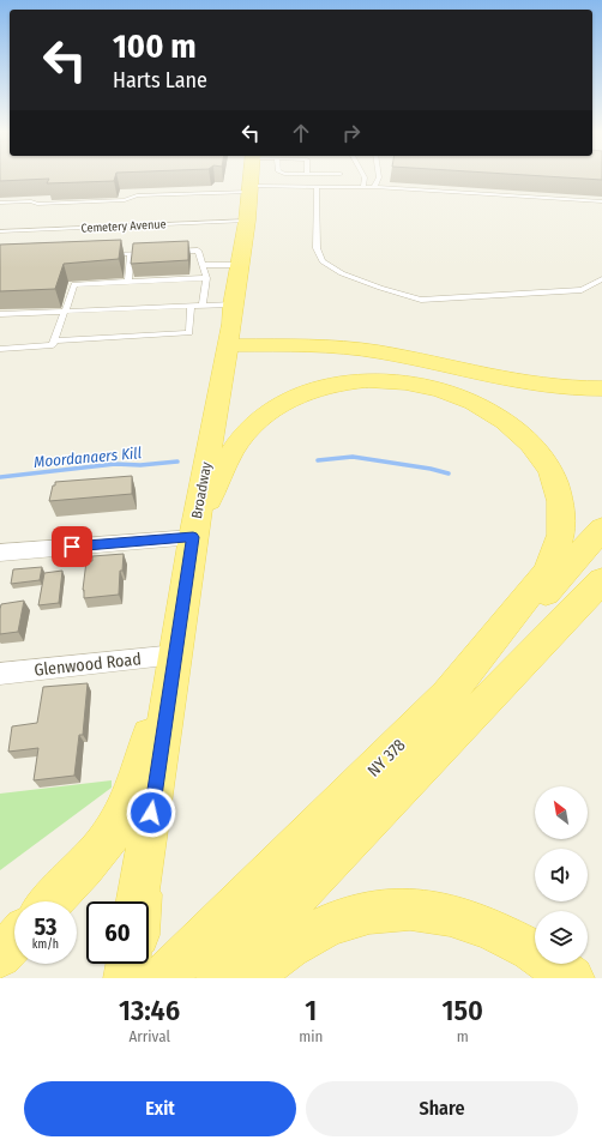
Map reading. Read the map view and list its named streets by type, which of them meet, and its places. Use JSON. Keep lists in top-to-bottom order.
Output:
{
  "streets": {
    "main road": ["Broadway", "NY 378"],
    "street": ["Glenwood Road"],
    "lane": ["Cemetery Avenue"]
  },
  "crossings": [
    ["Cemetery Avenue", "Broadway"],
    ["Broadway", "Glenwood Road"]
  ],
  "water": ["Moordanaers Kill"],
  "north": "top left",
  "page": {
    "turn": ["100 m", "Harts Lane"],
    "speed": "53 km/h",
    "limit": "60",
    "eta": [
      "13:46",
      "Arrival",
      "1",
      "min",
      "150",
      "m"
    ],
    "buttons": ["Exit", "Share"]
  }
}
